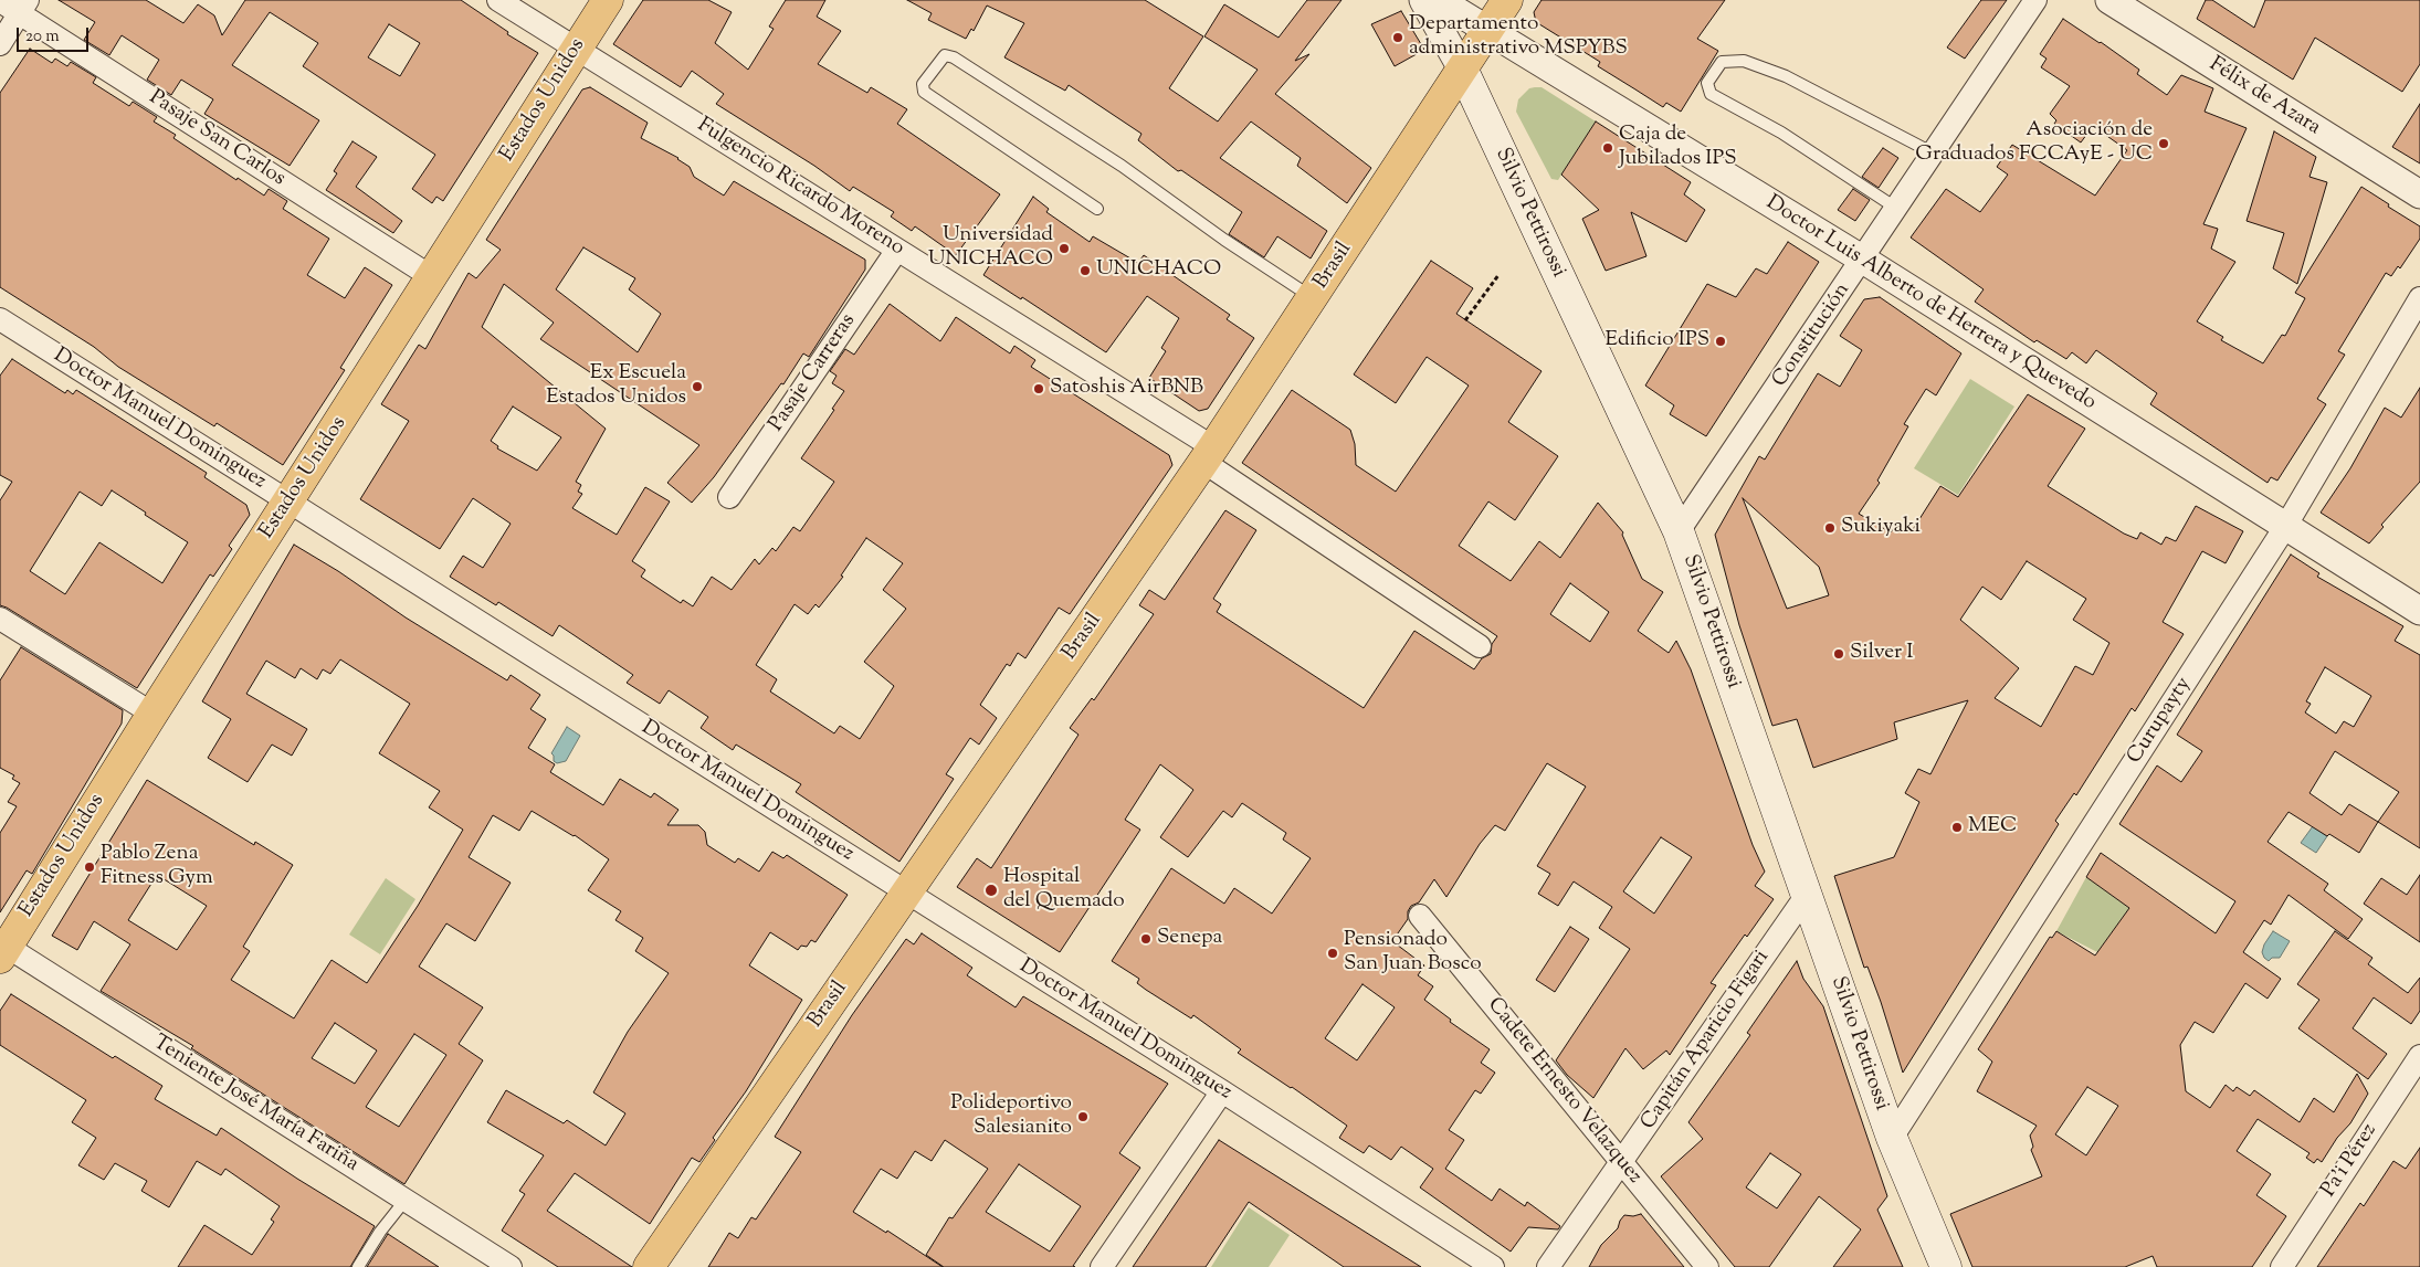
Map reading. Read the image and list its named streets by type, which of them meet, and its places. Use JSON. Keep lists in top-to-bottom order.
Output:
{
  "streets": {
    "main road": ["Estados Unidos", "Silvio Pettirossi", "Brasil"],
    "street": [
      "Félix de Azara",
      "Pasaje San Carlos",
      "Fulgencio Ricardo Moreno",
      "Doctor Luis Alberto de Herrera y Quevedo",
      "Constitución",
      "Pasaje Carreras",
      "Doctor Manuel Dominguez",
      "Curupayty",
      "Capitán Aparicio Figari",
      "Cadete Ernesto Velazquez",
      "Teniente José María Fariña",
      "Pa'i Pérez"
    ]
  },
  "crossings": [
    ["Estados Unidos", "Pasaje San Carlos"],
    ["Estados Unidos", "Fulgencio Ricardo Moreno"],
    ["Estados Unidos", "Doctor Manuel Dominguez"],
    ["Estados Unidos", "Teniente José María Fariña"],
    ["Fulgencio Ricardo Moreno", "Brasil"],
    ["Fulgencio Ricardo Moreno", "Pasaje Carreras"],
    ["Silvio Pettirossi", "Brasil"],
    ["Silvio Pettirossi", "Constitución"],
    ["Silvio Pettirossi", "Curupayty"],
    ["Silvio Pettirossi", "Capitán Aparicio Figari"],
    ["Brasil", "Doctor Luis Alberto de Herrera y Quevedo"],
    ["Brasil", "Doctor Manuel Dominguez"],
    ["Doctor Luis Alberto de Herrera y Quevedo", "Constitución"],
    ["Doctor Luis Alberto de Herrera y Quevedo", "Curupayty"],
    ["Capitán Aparicio Figari", "Cadete Ernesto Velazquez"]
  ],
  "places": [
    "Departamento administrativo MSPYBS",
    "Asociación de Graduados FCCAyE - UC",
    "Caja de Jubilados IPS",
    "Universidad UNICHACO",
    "UNICHACO",
    "Edificio IPS",
    "Ex Escuela Estados Unidos",
    "Satoshis AirBNB",
    "Sukiyaki",
    "Silver I",
    "MEC",
    "Pablo Zena Fitness Gym",
    "Hospital del Quemado",
    "Senepa",
    "Pensionado San Juan Bosco",
    "Polideportivo Salesianito"
  ],
  "scale_bar": "20 m"
}
